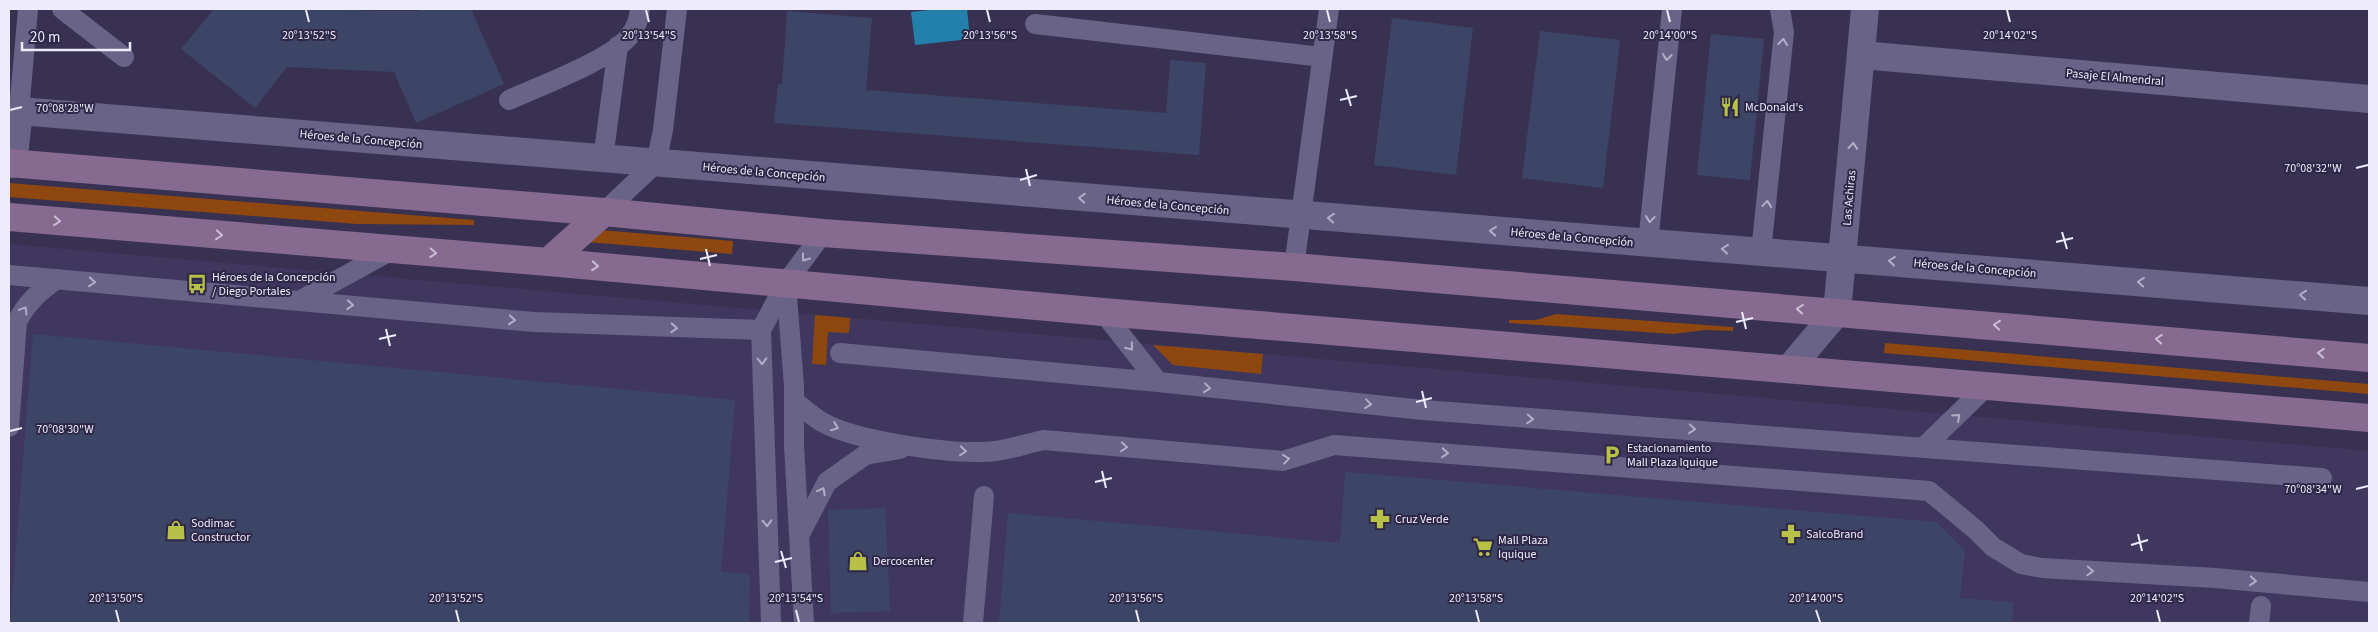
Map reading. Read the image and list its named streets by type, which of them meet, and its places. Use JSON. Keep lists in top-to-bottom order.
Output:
{
  "streets": {
    "street": ["Pasaje El Almendral", "Héroes de la Concepción", "Las Achiras"]
  },
  "crossings": [
    ["Pasaje El Almendral", "Las Achiras"],
    ["Héroes de la Concepción", "Las Achiras"]
  ],
  "one_way": ["Héroes de la Concepción", "Las Achiras"],
  "places": {
    "restaurant": ["McDonald's"],
    "bus stop": ["Héroes de la Concepción / Diego Portales"],
    "parking": ["Estacionamiento Mall Plaza Iquique"],
    "pharmacy": ["Cruz Verde", "SalcoBrand"],
    "shop": ["Sodimac Constructor", "Dercocenter"],
    "supermarket": ["Mall Plaza Iquique"]
  },
  "scale_bar": "20 m",
  "coordinates": [
    "20°13'56\"S",
    "20°13'58\"S",
    "20°14'00\"S",
    "20°14'02\"S",
    "20°13'52\"S",
    "20°13'54\"S",
    "70°08'28\"W",
    "70°08'32\"W",
    "70°08'30\"W",
    "70°08'34\"W",
    "20°13'50\"S"
  ]
}
